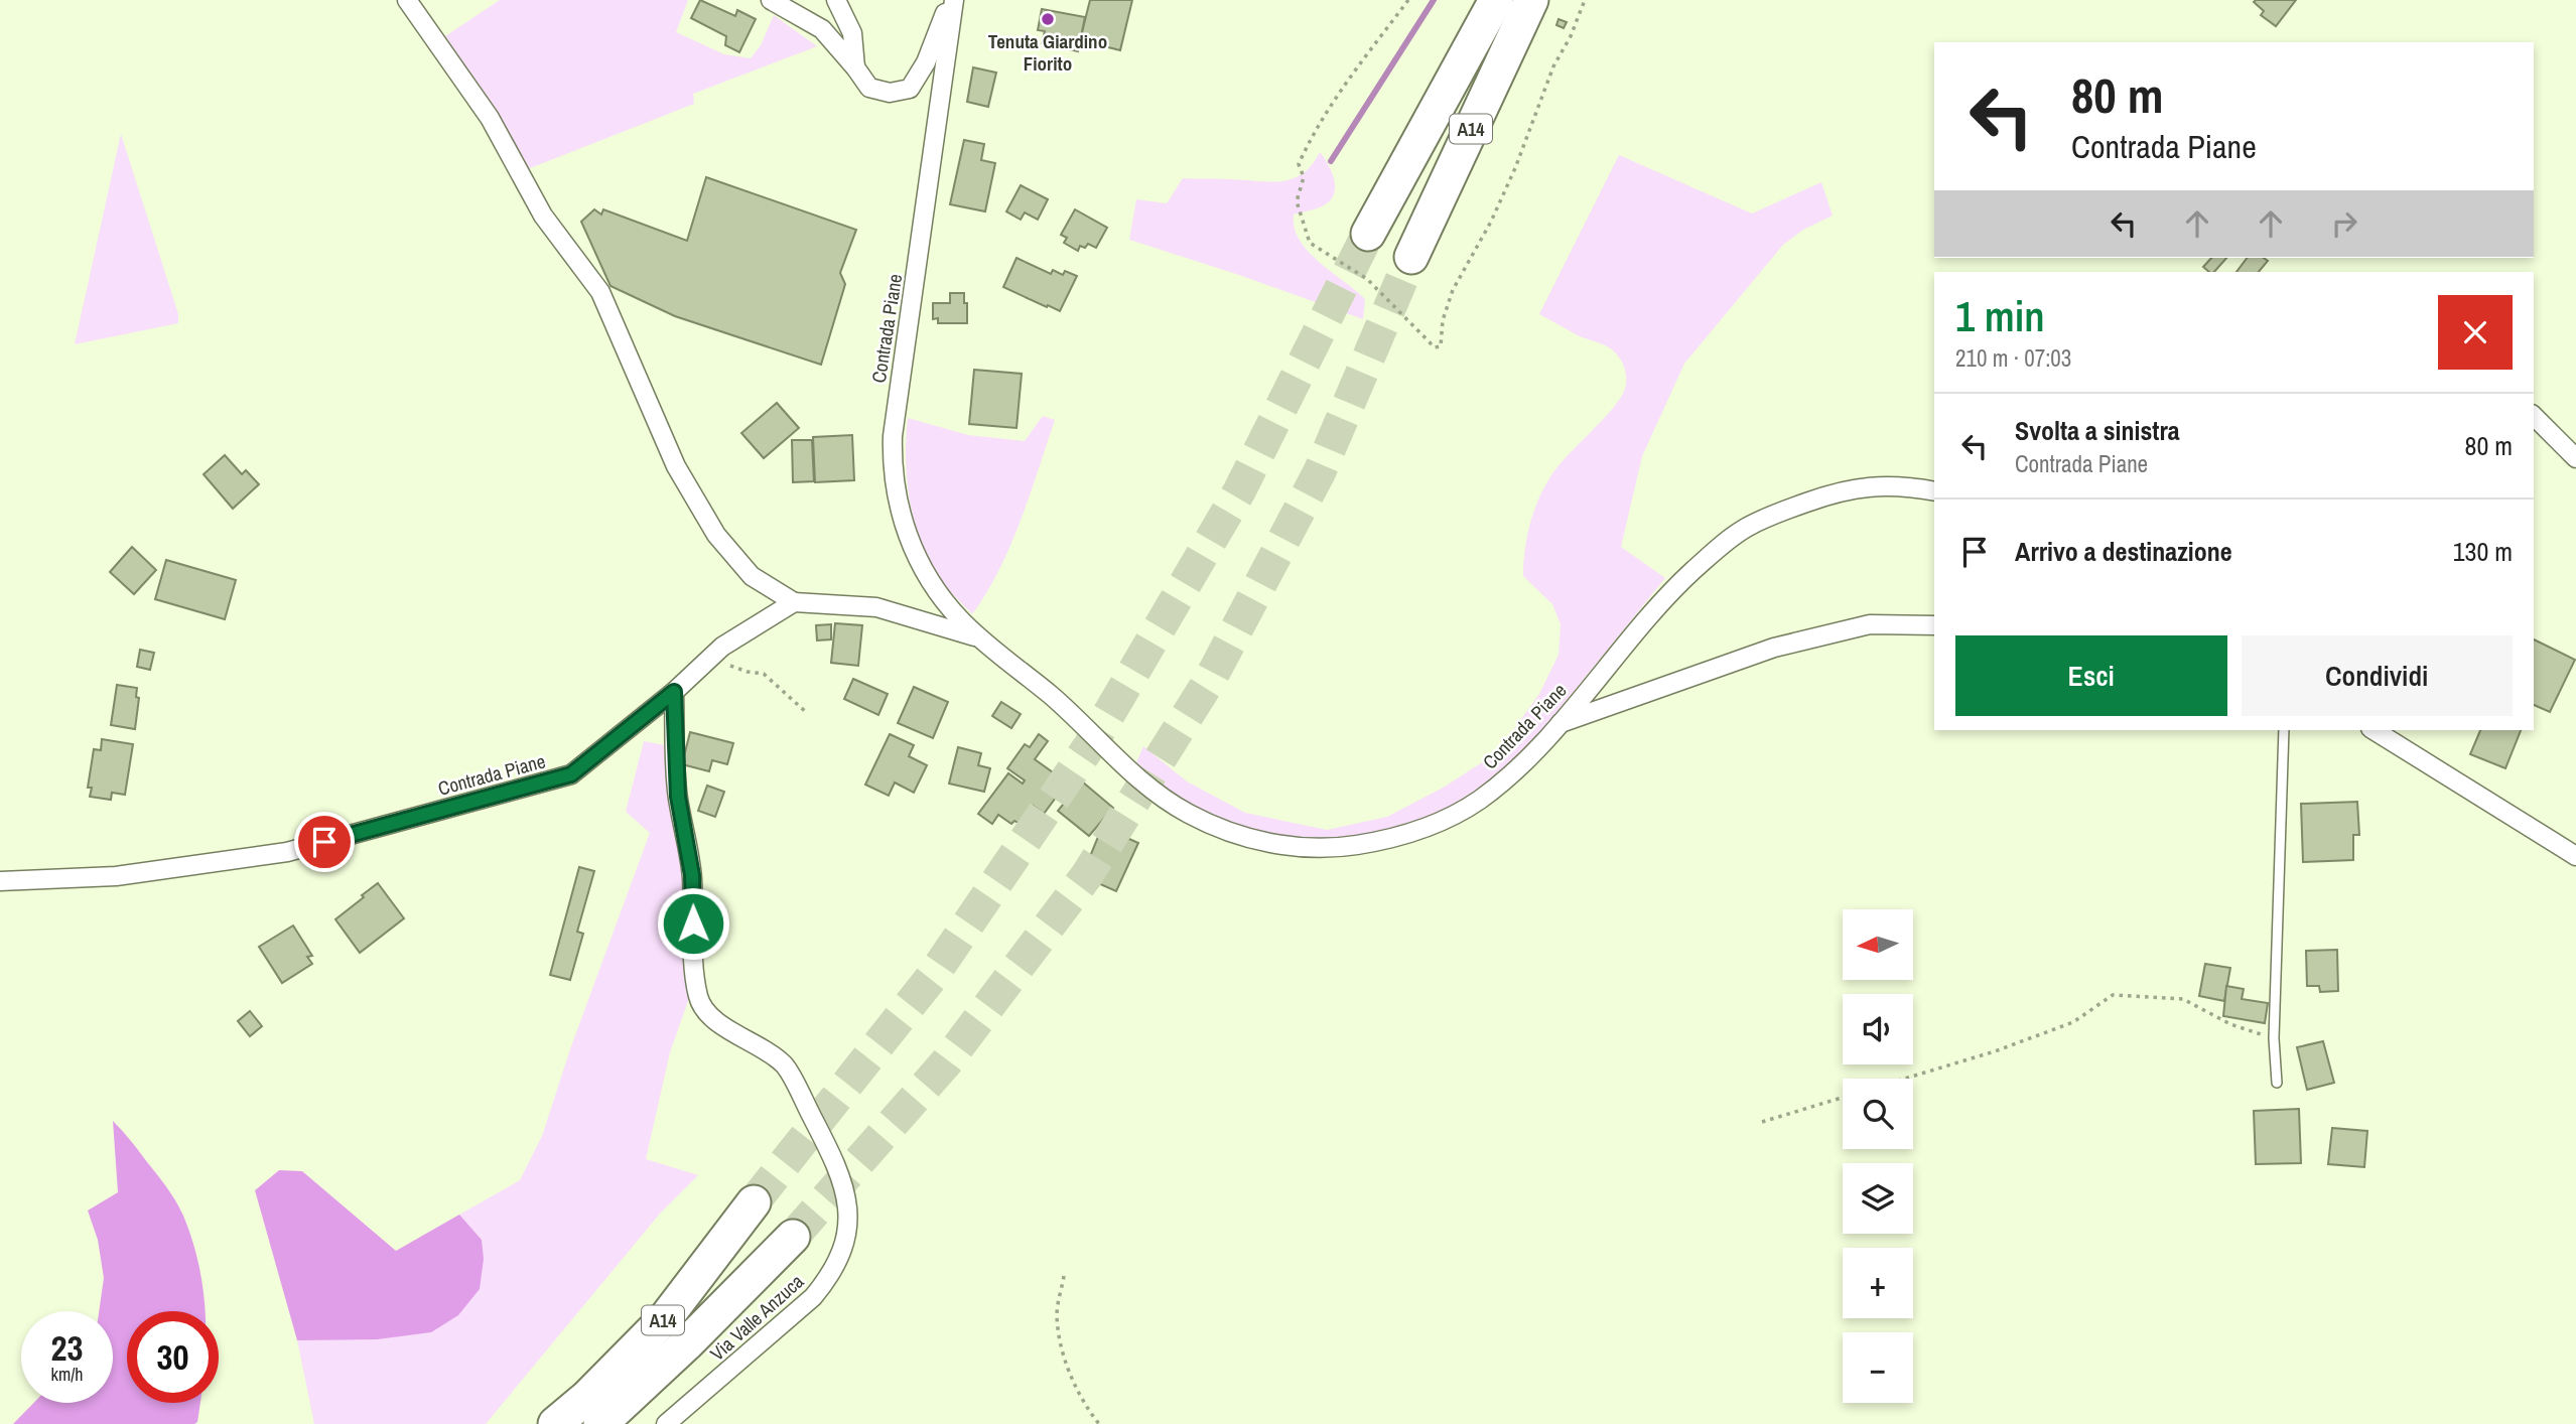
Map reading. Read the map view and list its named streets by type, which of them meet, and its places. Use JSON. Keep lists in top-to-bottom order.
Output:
{
  "streets": {
    "highway": ["A14"],
    "street": ["Contrada Piane", "Via Valle Anzuca"]
  },
  "crossings": [
    ["Contrada Piane", "Via Valle Anzuca"]
  ],
  "places": ["Tenuta Giardino Fiorito"],
  "north": "left",
  "page": {
    "turn": ["80 m", "Contrada Piane"],
    "heading": ["1 min", "210 m · 07:03"],
    "list": [
      {
        "name": "Svolta a sinistra",
        "note": "Contrada Piane",
        "value": "80 m"
      },
      {
        "name": "Arrivo a destinazione",
        "value": "130 m"
      }
    ],
    "buttons": ["Esci", "Condividi"],
    "map_buttons": ["+", "−"],
    "speed": "23 km/h",
    "limit": "30"
  }
}
